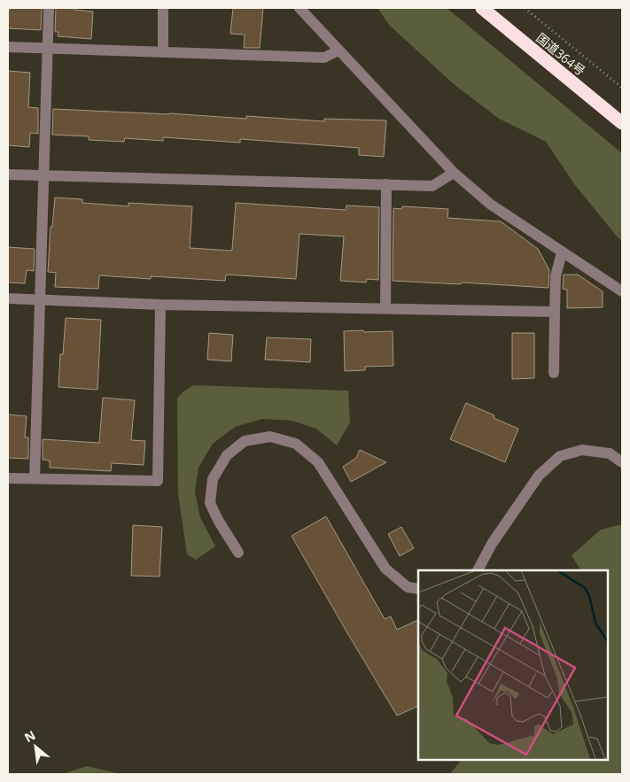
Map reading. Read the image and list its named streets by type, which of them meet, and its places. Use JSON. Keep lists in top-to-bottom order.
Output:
{
  "streets": {
    "highway": ["国道364号"]
  },
  "north": "top left"
}
